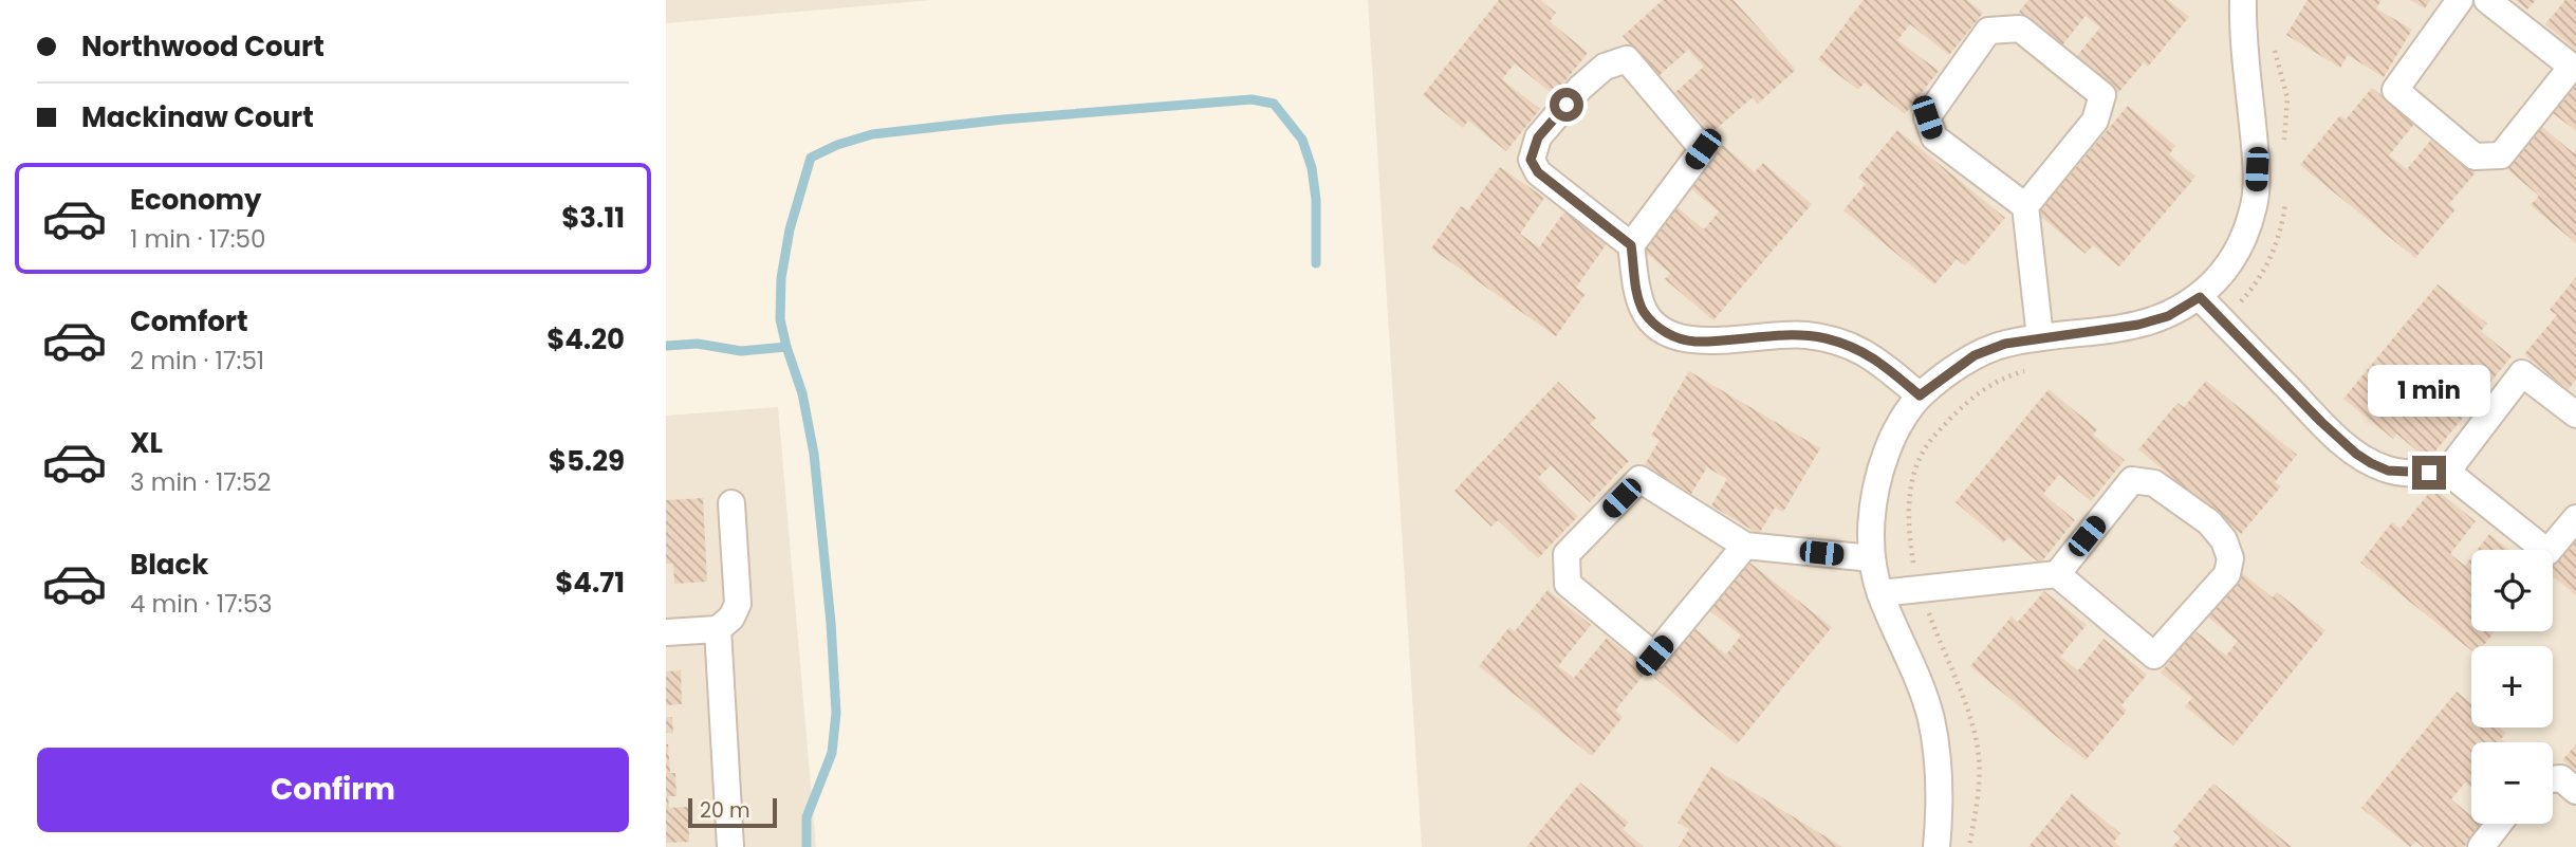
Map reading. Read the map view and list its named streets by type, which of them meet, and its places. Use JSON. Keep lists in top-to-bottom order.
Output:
{
  "scale_bar": "20 m",
  "page": {
    "banner": ["Northwood Court", "Mackinaw Court"],
    "list": [
      {
        "name": "Economy",
        "note": "1 min · 17:50",
        "value": "$3.11"
      },
      {
        "name": "Comfort",
        "note": "2 min · 17:51",
        "value": "$4.20"
      },
      {
        "name": "XL",
        "note": "3 min · 17:52",
        "value": "$5.29"
      },
      {
        "name": "Black",
        "note": "4 min · 17:53",
        "value": "$4.71"
      }
    ],
    "bubble": "1 min",
    "map_buttons": ["+", "−"],
    "buttons": "Confirm",
    "scale": "20 m"
  }
}
